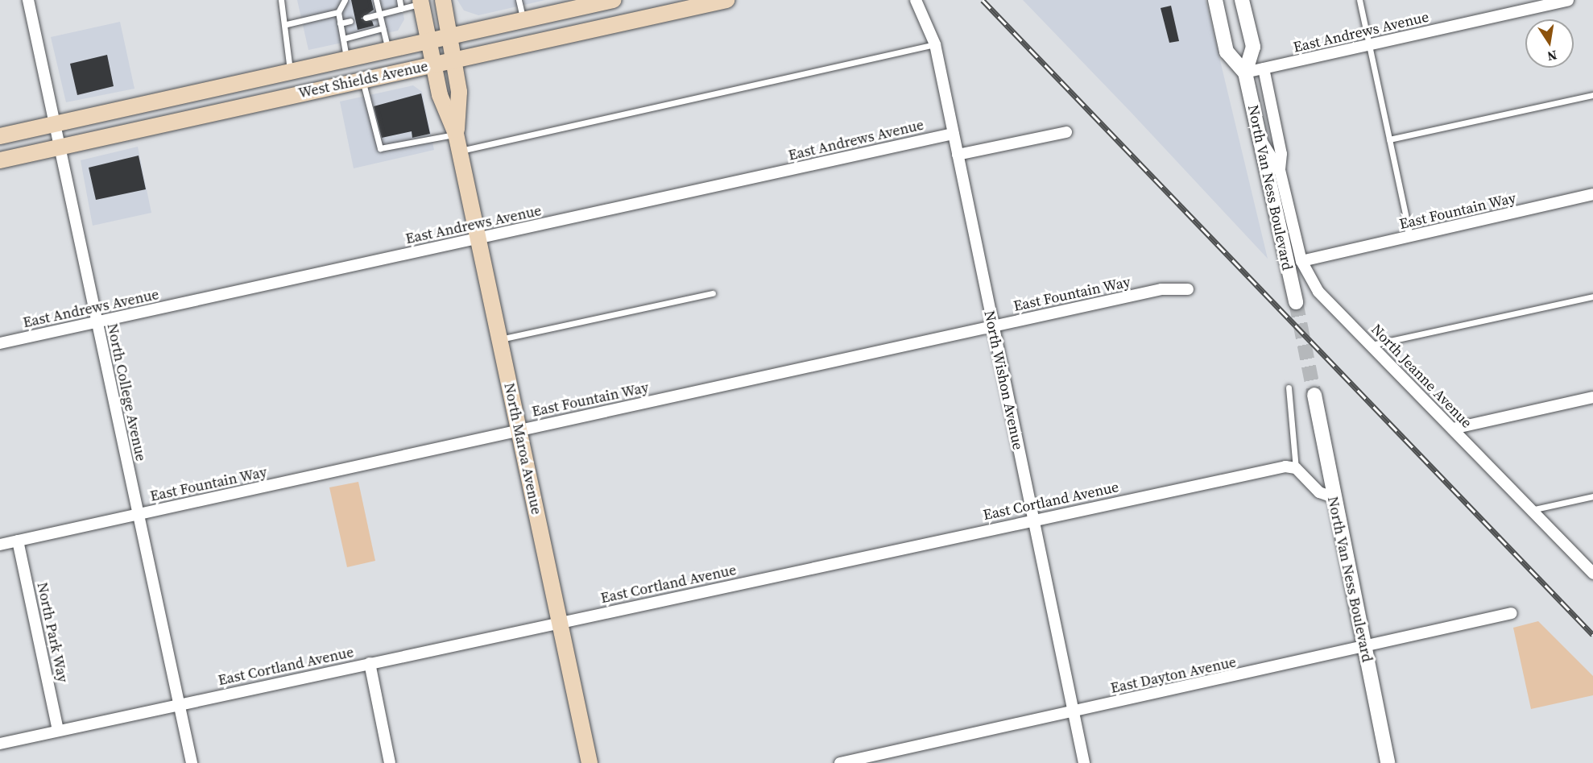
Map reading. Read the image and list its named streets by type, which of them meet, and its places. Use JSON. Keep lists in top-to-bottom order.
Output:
{
  "streets": {
    "main road": ["West Shields Avenue", "North Maroa Avenue"],
    "street": [
      "East Andrews Avenue",
      "North Van Ness Boulevard",
      "East Fountain Way",
      "North Jeanne Avenue",
      "North Wishon Avenue",
      "North College Avenue",
      "East Cortland Avenue",
      "North Park Way",
      "East Dayton Avenue"
    ]
  },
  "crossings": [
    ["East Andrews Avenue", "North Van Ness Boulevard"],
    ["East Andrews Avenue", "North Jeanne Avenue"],
    ["East Andrews Avenue", "North Wishon Avenue"],
    ["East Andrews Avenue", "North College Avenue"],
    ["East Andrews Avenue", "North Maroa Avenue"],
    ["West Shields Avenue", "North College Avenue"],
    ["West Shields Avenue", "North Maroa Avenue"],
    ["North Van Ness Boulevard", "North Jeanne Avenue"],
    ["North Van Ness Boulevard", "East Dayton Avenue"],
    ["East Fountain Way", "North Jeanne Avenue"],
    ["East Fountain Way", "North Wishon Avenue"],
    ["East Fountain Way", "North College Avenue"],
    ["East Fountain Way", "North Maroa Avenue"],
    ["East Fountain Way", "North Park Way"],
    ["North Wishon Avenue", "East Cortland Avenue"],
    ["North Wishon Avenue", "East Dayton Avenue"],
    ["North College Avenue", "East Cortland Avenue"],
    ["North Maroa Avenue", "East Cortland Avenue"],
    ["East Cortland Avenue", "North Park Way"]
  ],
  "north": "bottom"
}
